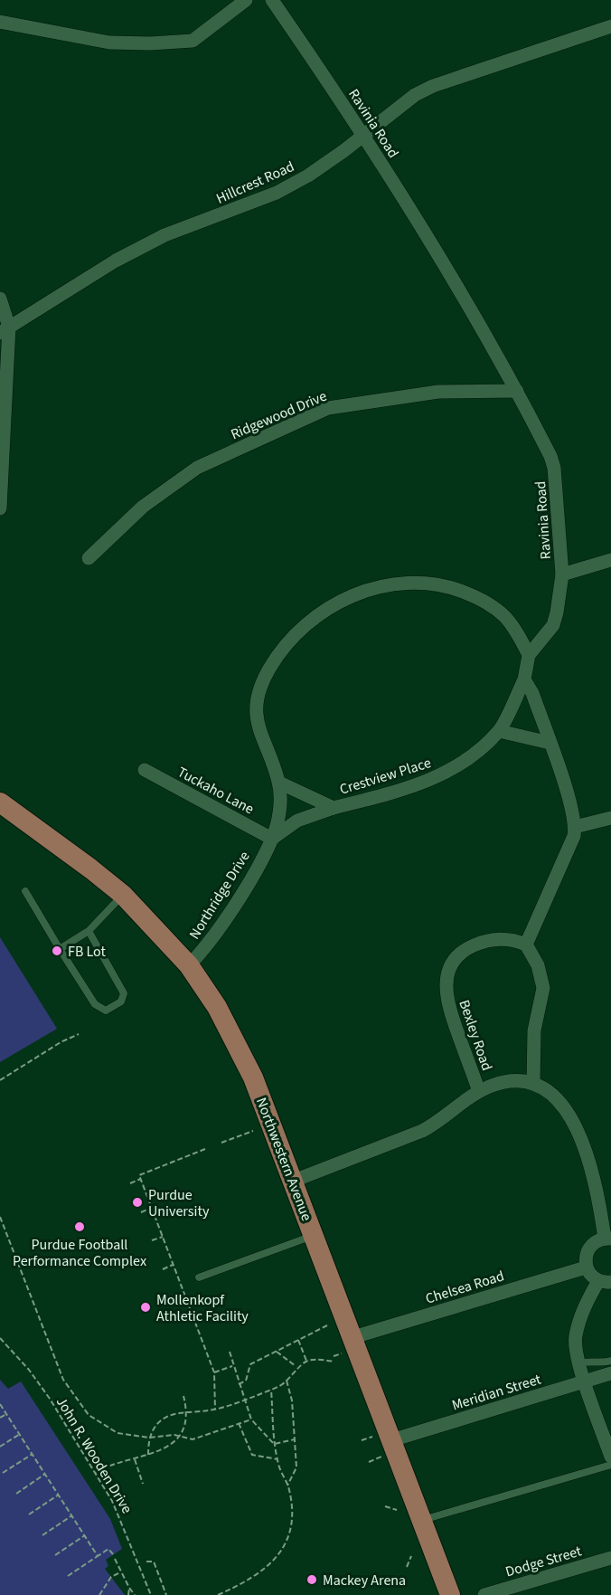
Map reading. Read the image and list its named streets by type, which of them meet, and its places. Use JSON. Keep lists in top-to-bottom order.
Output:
{
  "streets": {
    "main road": ["Northwestern Avenue"],
    "street": [
      "Ravinia Road",
      "Hillcrest Road",
      "Ridgewood Drive",
      "Crestview Place",
      "Tuckaho Lane",
      "Northridge Drive",
      "Bexley Road",
      "Chelsea Road",
      "Meridian Street",
      "Dodge Street"
    ],
    "path": ["John R. Wooden Drive"]
  },
  "crossings": [
    ["Ravinia Road", "Hillcrest Road"],
    ["Ravinia Road", "Ridgewood Drive"],
    ["Ravinia Road", "Crestview Place"],
    ["Ravinia Road", "Northridge Drive"],
    ["Crestview Place", "Northridge Drive"],
    ["Tuckaho Lane", "Northridge Drive"],
    ["Northridge Drive", "Northwestern Avenue"],
    ["Bexley Road", "Northwestern Avenue"],
    ["Northwestern Avenue", "Chelsea Road"],
    ["Northwestern Avenue", "Meridian Street"]
  ],
  "places": [
    "FB Lot",
    "Purdue University",
    "Purdue Football Performance Complex",
    "Mollenkopf Athletic Facility",
    "Mackey Arena"
  ]
}
